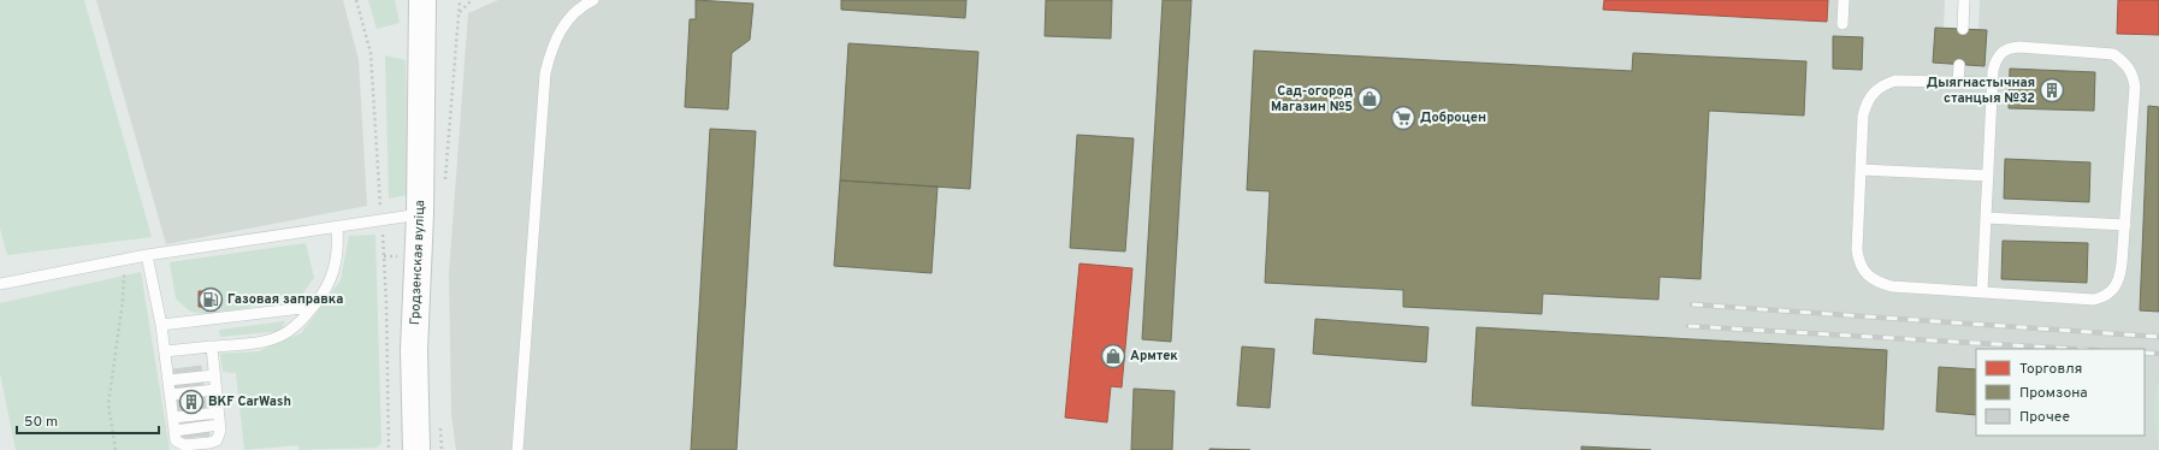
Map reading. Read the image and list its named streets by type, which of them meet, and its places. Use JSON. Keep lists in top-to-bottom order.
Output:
{
  "streets": {
    "main road": ["Гродзенская вуліца"]
  },
  "places": {
    "building": ["Дыягнастычная станцыя №32", "BKF CarWash"],
    "shop": ["Сад-огород Магазин №5", "Армтек"],
    "supermarket": ["Доброцен"],
    "fuel station": ["Газовая заправка"]
  },
  "legend": ["Торговля", "Промзона", "Прочее"],
  "scale_bar": "50 m"
}
